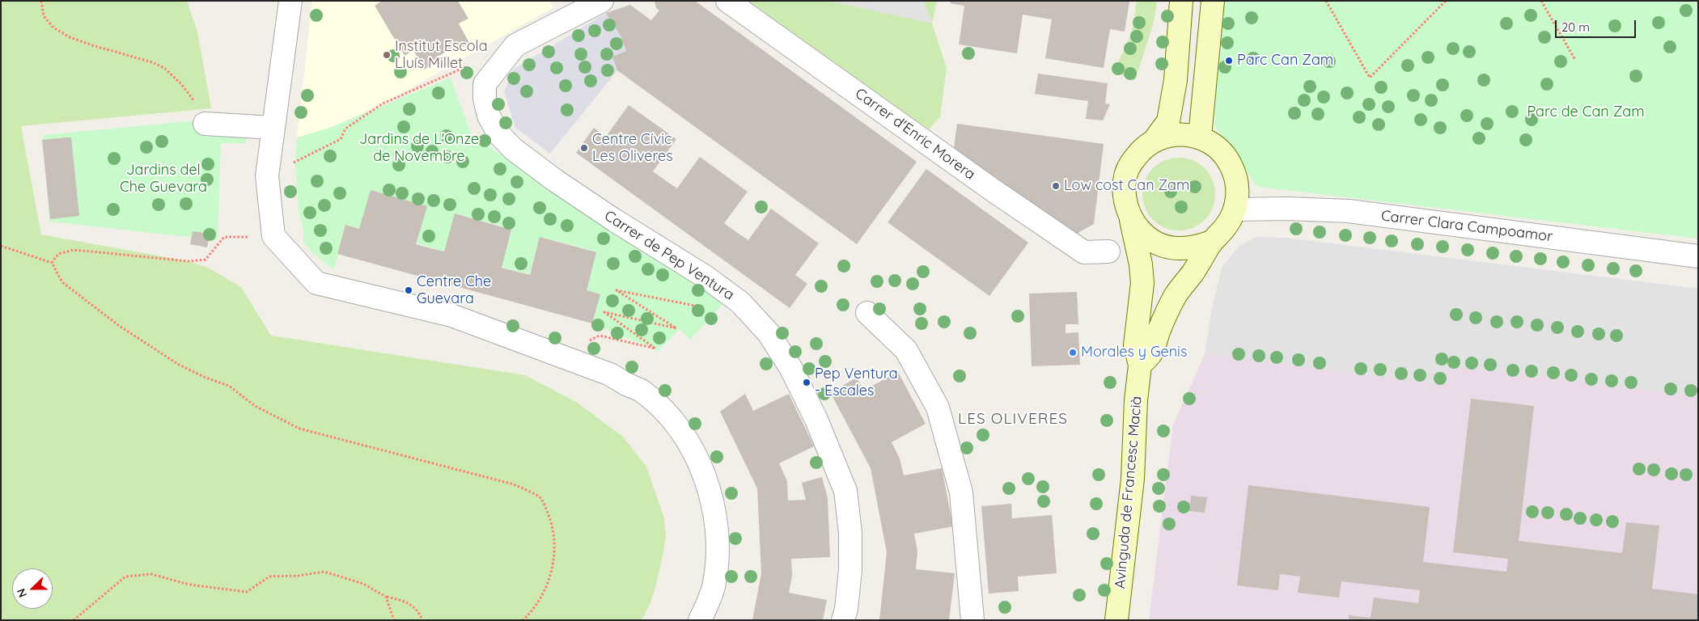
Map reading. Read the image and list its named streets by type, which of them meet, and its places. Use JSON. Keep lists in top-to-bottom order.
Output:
{
  "streets": {
    "street": [
      "Carrer d'Enric Morera",
      "Carrer Clara Campoamor",
      "Carrer de Pep Ventura",
      "Avinguda de Francesc Macià"
    ]
  },
  "crossings": [
    ["Carrer Clara Campoamor", "Avinguda de Francesc Macià"]
  ],
  "districts": ["LES OLIVERES"],
  "parks": ["Parc de Can Zam", "Jardins de L'Onze de Novembre", "Jardins del Che Guevara"],
  "places": [
    "Institut Escola Lluís Millet",
    "Parc Can Zam",
    "Centre Cívic Les Oliveres",
    "Low cost Can Zam",
    "Centre Che Guevara",
    "Morales y Genis",
    "Pep Ventura - Escales"
  ],
  "scale_bar": "20 m",
  "north": "left"
}
